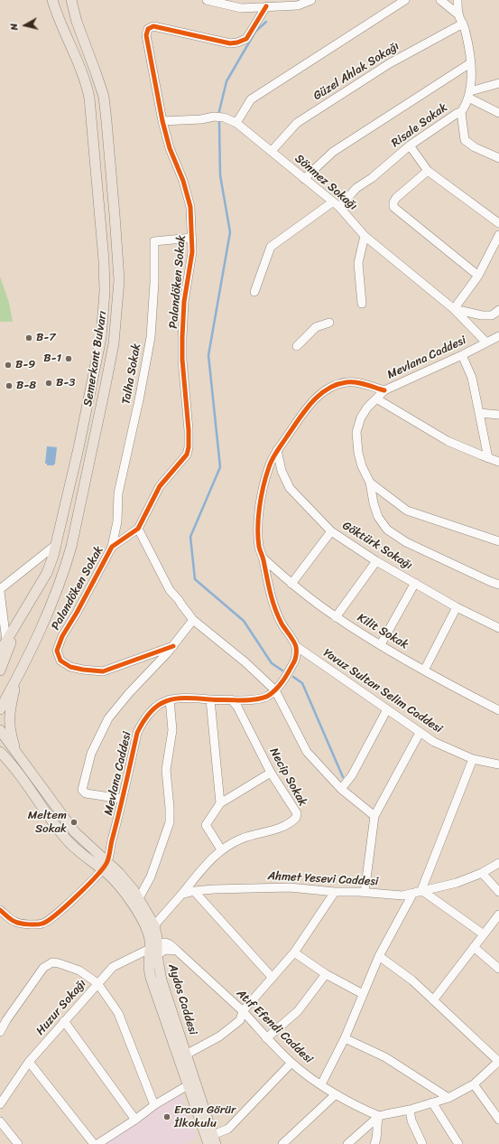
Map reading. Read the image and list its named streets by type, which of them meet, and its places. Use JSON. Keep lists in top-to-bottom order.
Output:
{
  "streets": {
    "main road": ["Semerkant Bulvarı", "Aydos Caddesi"],
    "street": [
      "Güzel Ahlak Sokağı",
      "Risale Sokak",
      "Sönmez Sokağı",
      "Palandöken Sokak",
      "Mevlana Caddesi",
      "Talha Sokak",
      "Göktürk Sokağı",
      "Kilit Sokak",
      "Yavuz Sultan Selim Caddesi",
      "Necip Sokak",
      "Ahmet Yesevi Caddesi",
      "Huzur Sokağı",
      "Atıf Efendi Caddesi"
    ]
  },
  "crossings": [
    ["Güzel Ahlak Sokağı", "Sönmez Sokağı"],
    ["Risale Sokak", "Sönmez Sokağı"],
    ["Sönmez Sokağı", "Palandöken Sokak"],
    ["Sönmez Sokağı", "Mevlana Caddesi"],
    ["Palandöken Sokak", "Talha Sokak"],
    ["Mevlana Caddesi", "Göktürk Sokağı"],
    ["Mevlana Caddesi", "Kilit Sokak"],
    ["Mevlana Caddesi", "Yavuz Sultan Selim Caddesi"],
    ["Mevlana Caddesi", "Necip Sokak"],
    ["Mevlana Caddesi", "Aydos Caddesi"],
    ["Necip Sokak", "Ahmet Yesevi Caddesi"],
    ["Aydos Caddesi", "Huzur Sokağı"],
    ["Huzur Sokağı", "Atıf Efendi Caddesi"]
  ],
  "places": [
    "B-7",
    "B-1",
    "B-9",
    "B-3",
    "B-8",
    "Meltem Sokak",
    "Ercan Görür İlkokulu"
  ],
  "north": "left"
}
